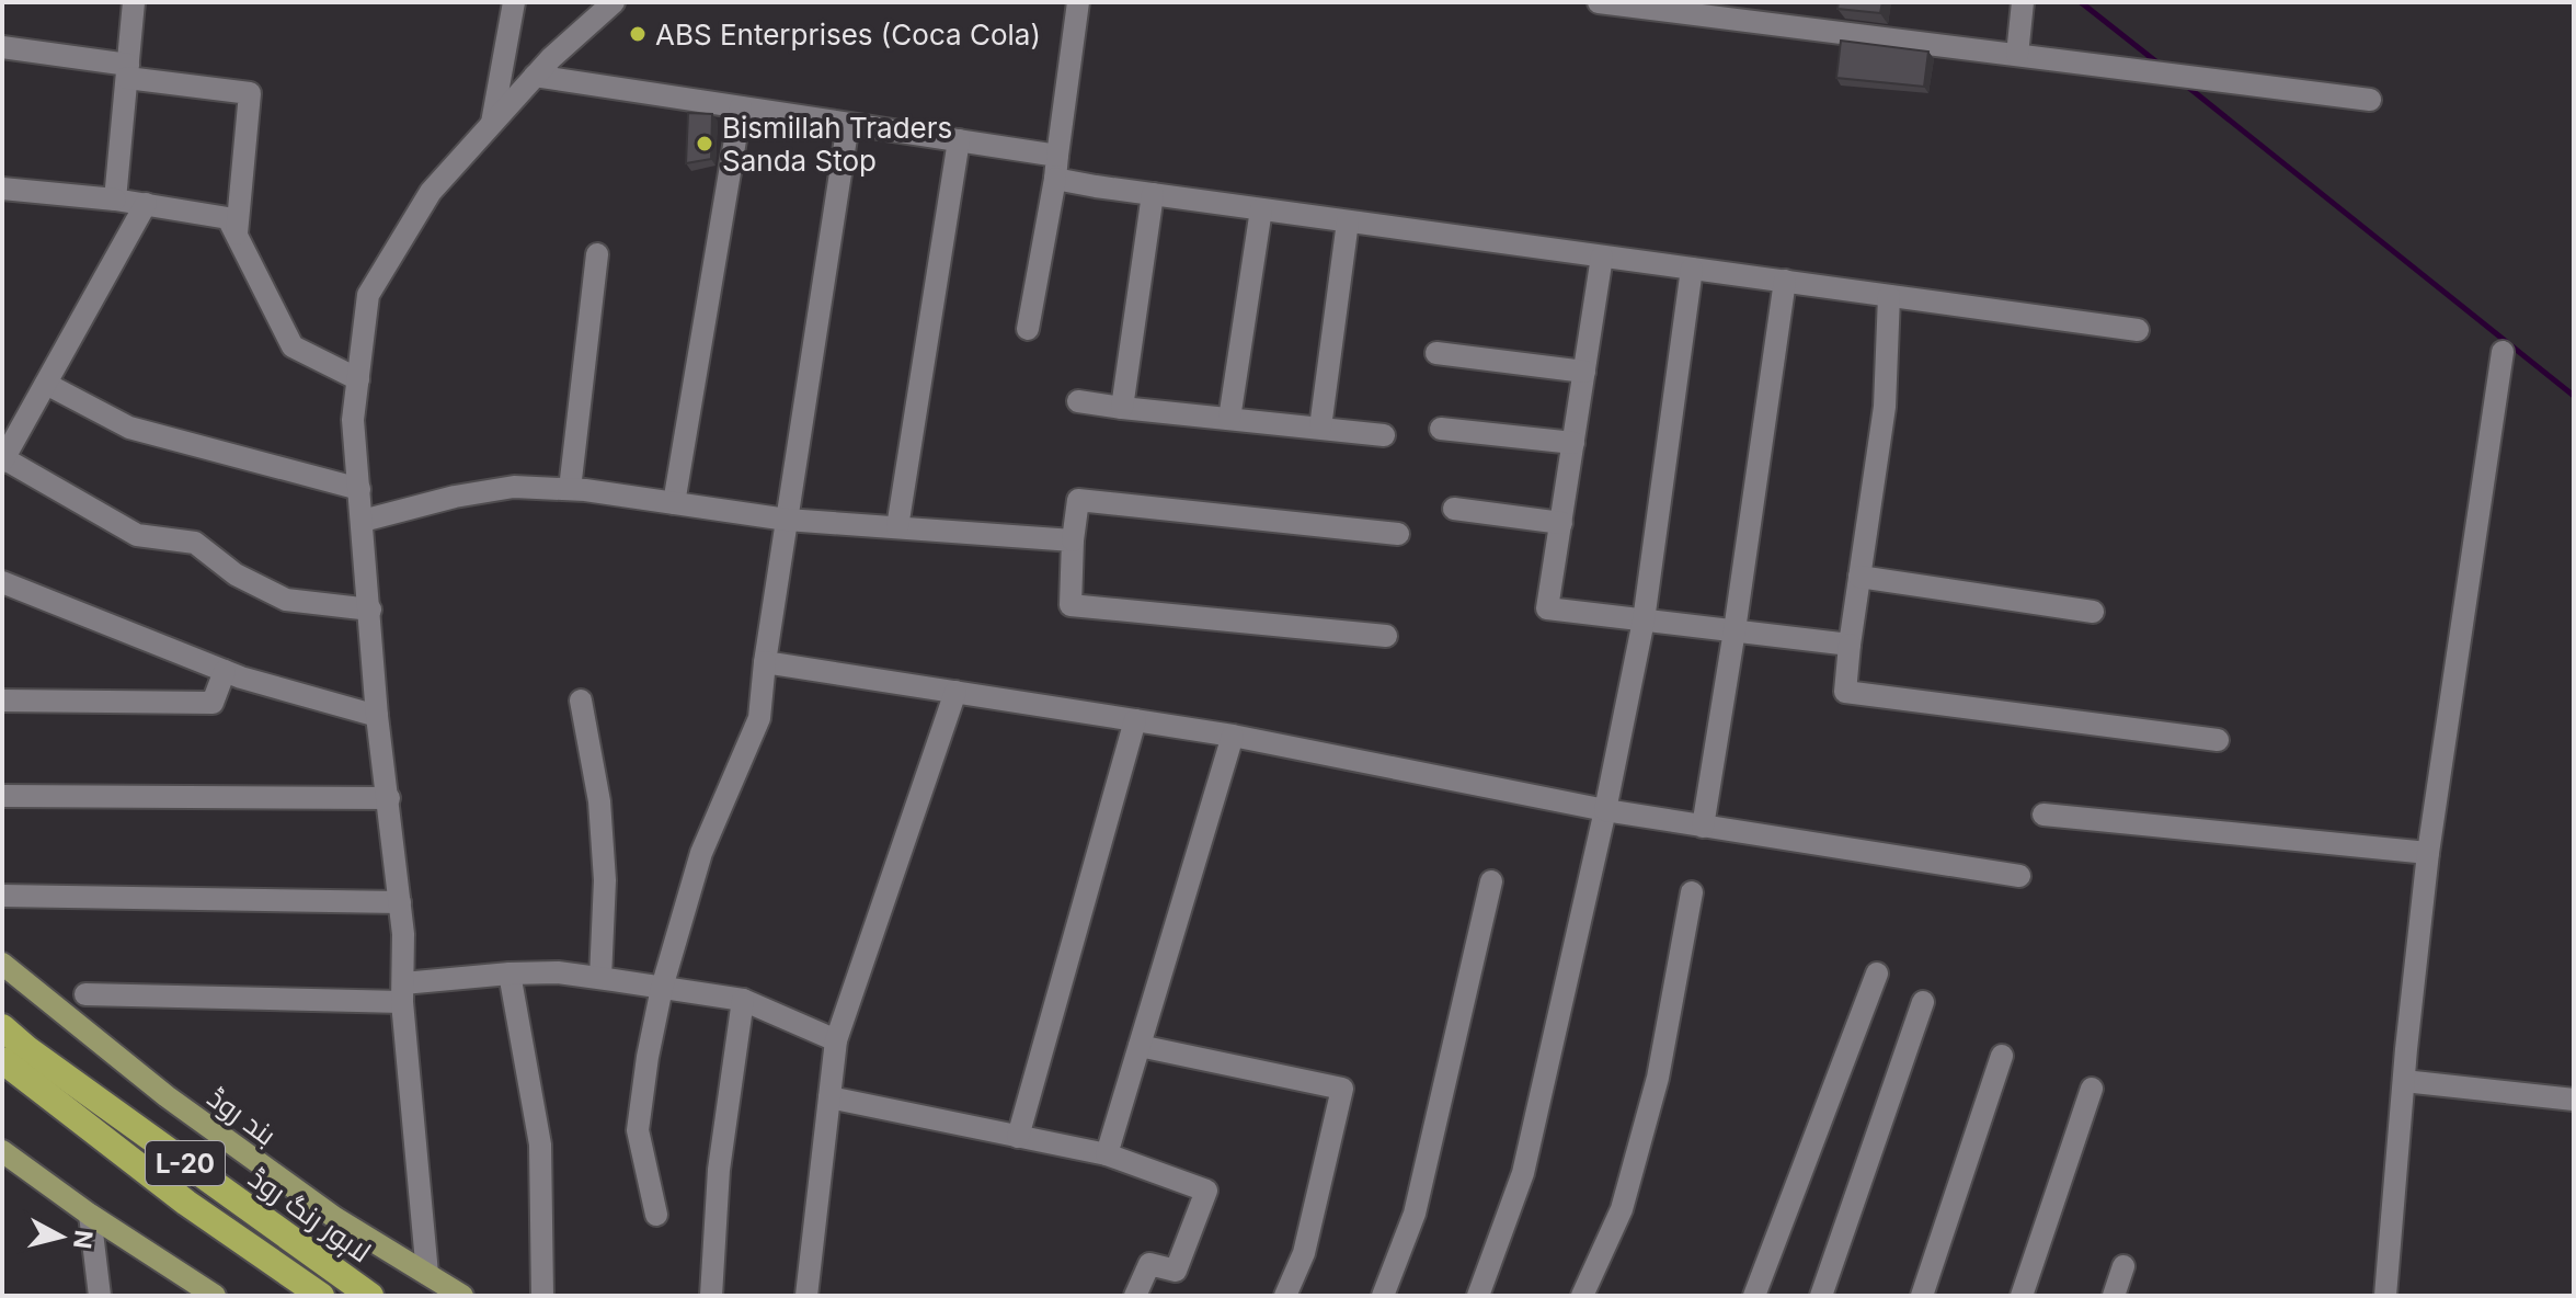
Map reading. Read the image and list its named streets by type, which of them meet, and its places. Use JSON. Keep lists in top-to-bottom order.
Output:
{
  "streets": {
    "highway": ["L-20", "لاہور رنگ روڈ"],
    "main road": ["بند روڈ"]
  },
  "places": ["ABS Enterprises (Coca Cola)", "Bismillah Traders Sanda Stop"],
  "north": "right"
}
